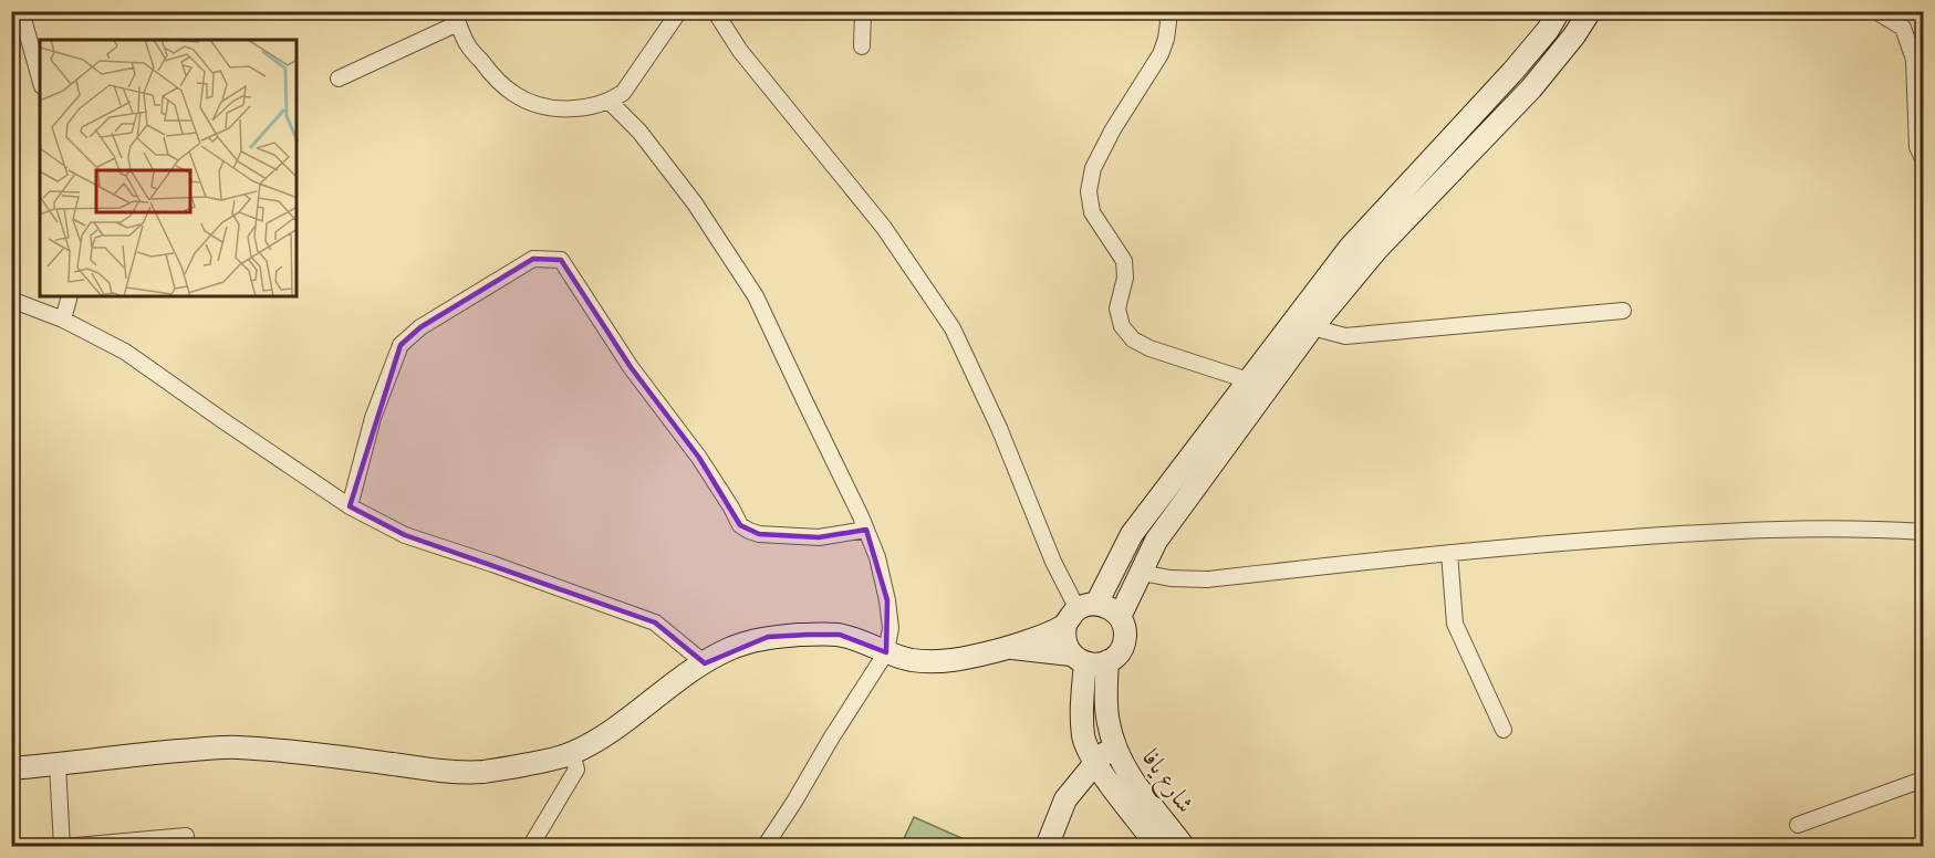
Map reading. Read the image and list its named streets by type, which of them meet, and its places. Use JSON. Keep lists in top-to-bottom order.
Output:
{
  "streets": {
    "main road": ["شارع يافا"]
  }
}
